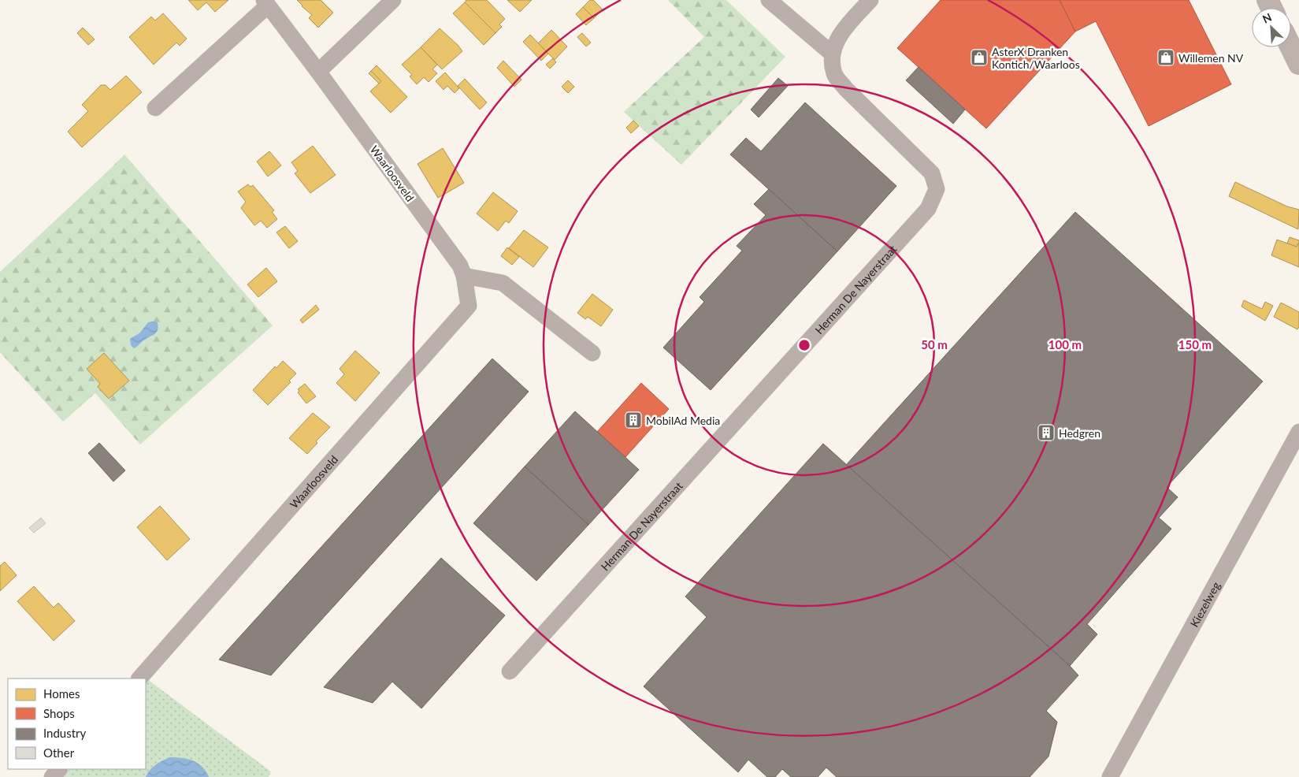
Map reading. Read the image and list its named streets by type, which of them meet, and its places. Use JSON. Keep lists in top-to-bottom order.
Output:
{
  "streets": {
    "street": ["Waarloosveld", "Herman De Nayerstraat", "Kiezelweg"]
  },
  "places": {
    "shop": ["AsterX Dranken Kontich/Waarloos", "Willemen NV"],
    "building": ["MobilAd Media", "Hedgren"]
  },
  "legend": [
    "Homes",
    "Shops",
    "Industry",
    "Other"
  ],
  "north": "top left",
  "rings": ["50 m", "100 m", "150 m"]
}
